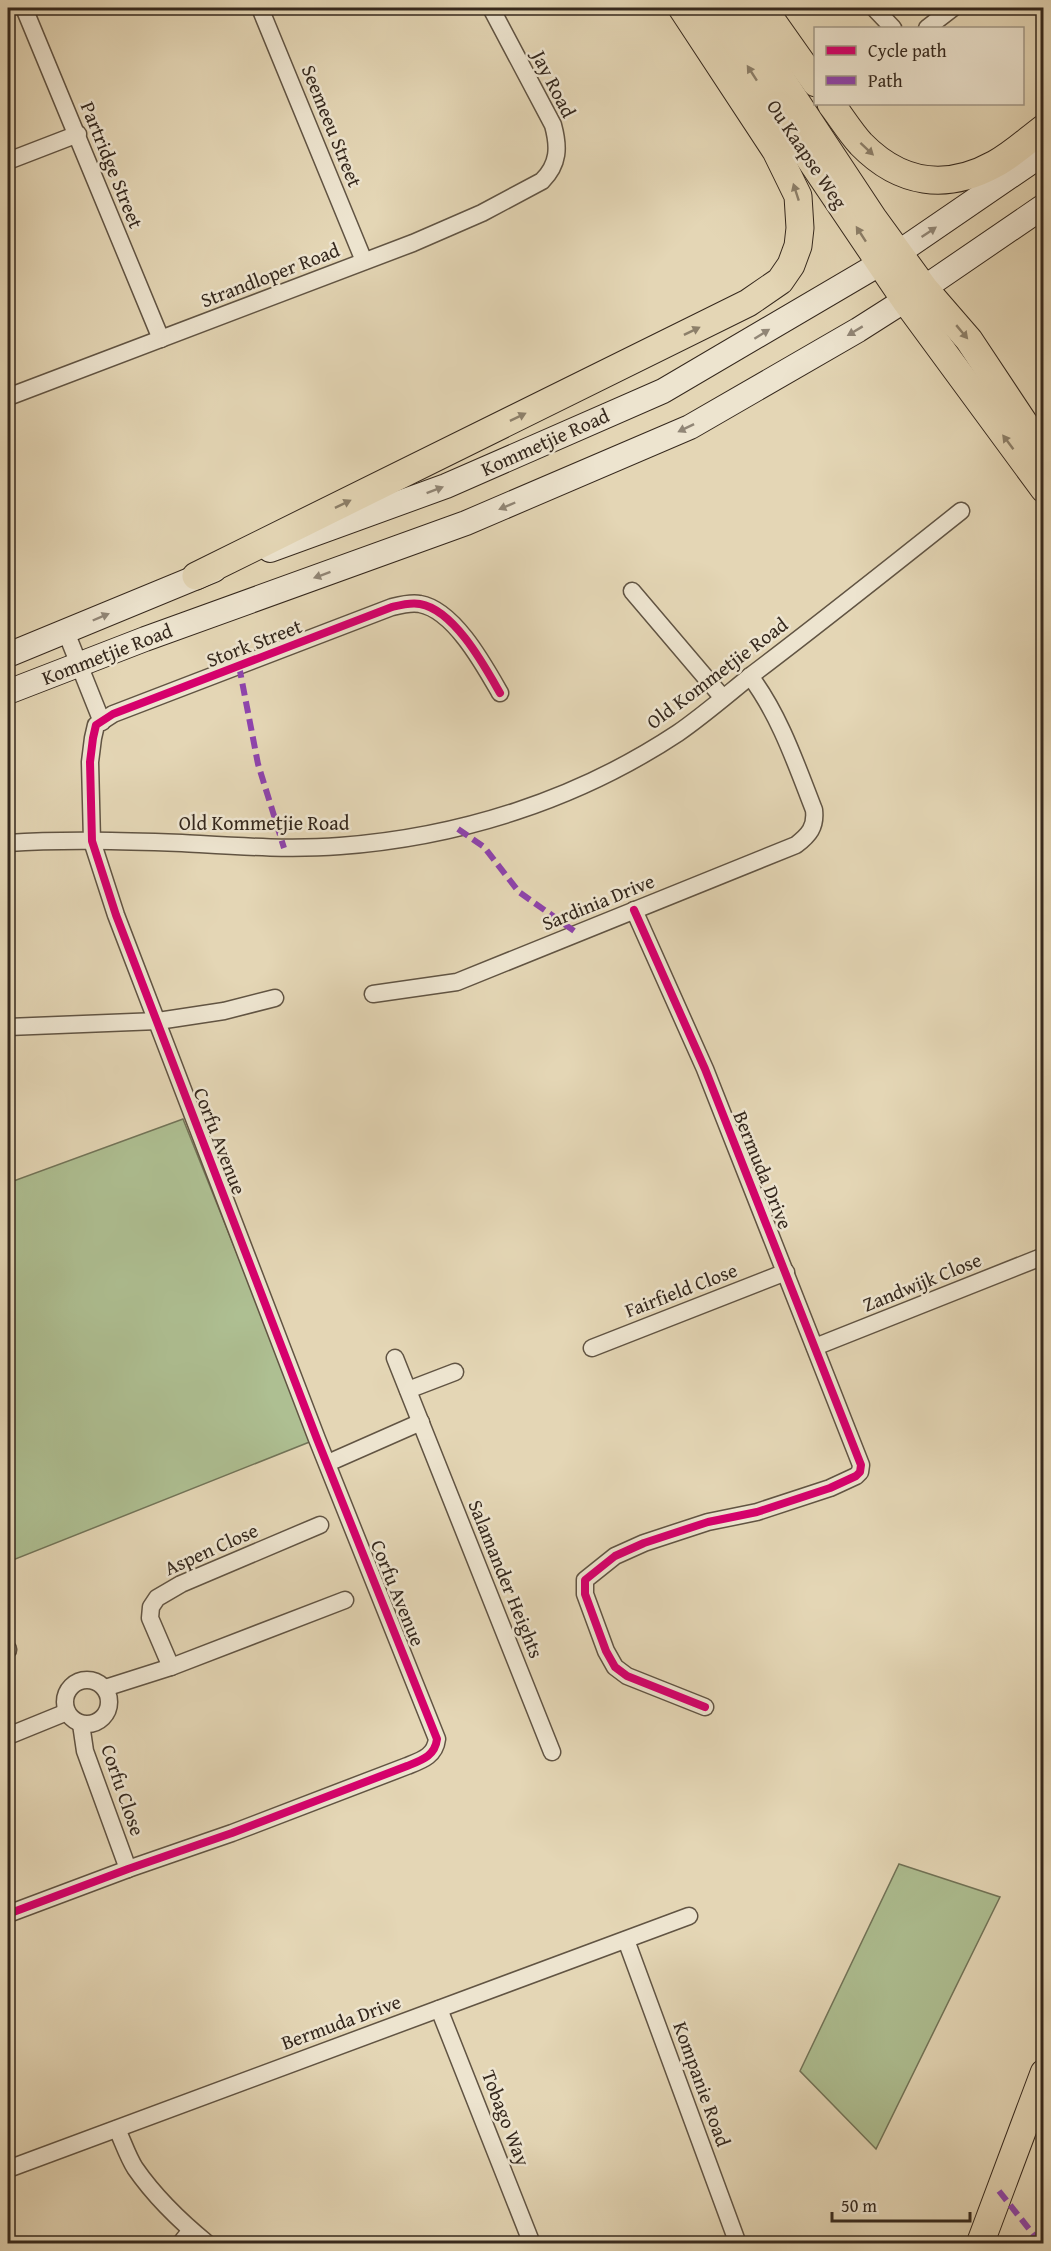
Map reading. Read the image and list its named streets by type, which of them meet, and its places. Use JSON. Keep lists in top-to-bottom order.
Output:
{
  "streets": {
    "main road": ["Ou Kaapse Weg", "Kommetjie Road"],
    "street": [
      "Jay Road",
      "Seemeeu Street",
      "Partridge Street",
      "Strandloper Road",
      "Stork Street",
      "Old Kommetjie Road",
      "Sardinia Drive",
      "Corfu Avenue",
      "Bermuda Drive",
      "Zandwijk Close",
      "Fairfield Close",
      "Aspen Close",
      "Salamander Heights",
      "Corfu Close",
      "Kompanie Road",
      "Tobago Way"
    ]
  },
  "crossings": [
    ["Jay Road", "Strandloper Road"],
    ["Seemeeu Street", "Strandloper Road"],
    ["Ou Kaapse Weg", "Kommetjie Road"],
    ["Partridge Street", "Strandloper Road"],
    ["Old Kommetjie Road", "Sardinia Drive"],
    ["Old Kommetjie Road", "Corfu Avenue"],
    ["Sardinia Drive", "Bermuda Drive"],
    ["Corfu Avenue", "Corfu Close"],
    ["Bermuda Drive", "Zandwijk Close"],
    ["Bermuda Drive", "Fairfield Close"],
    ["Bermuda Drive", "Kompanie Road"],
    ["Bermuda Drive", "Tobago Way"]
  ],
  "legend": ["Cycle path", "Path"],
  "scale_bar": "50 m"
}
